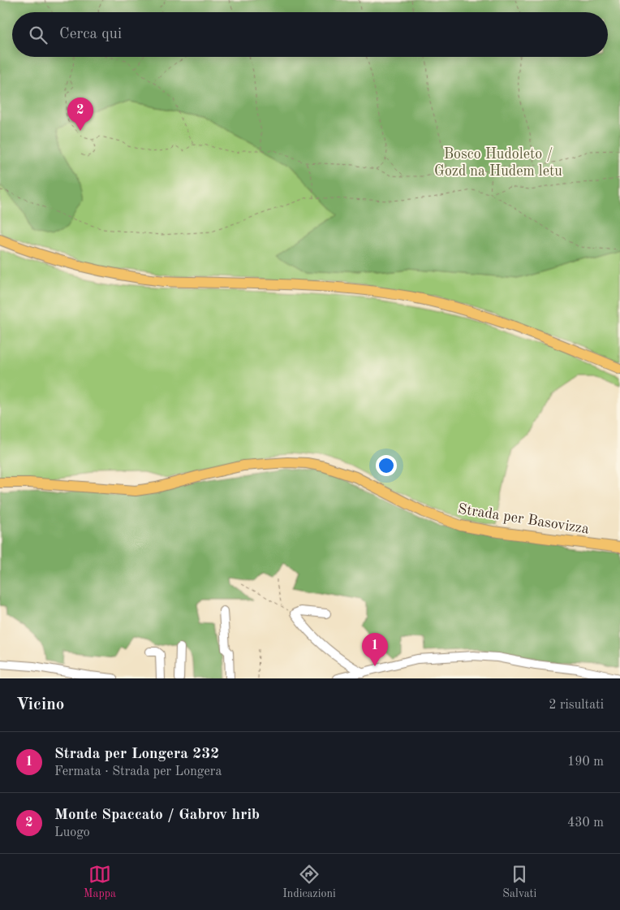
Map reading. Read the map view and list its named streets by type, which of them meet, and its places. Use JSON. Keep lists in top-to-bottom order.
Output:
{
  "streets": {
    "main road": ["Strada per Basovizza"]
  },
  "parks": ["Bosco Hudoleto / Gozd na Hudem letu"],
  "page": {
    "search": "Cerca qui",
    "pins": ["2", "1"],
    "heading": ["Vicino", "2 risultati"],
    "list": [
      {
        "mark": "1",
        "name": "Strada per Longera 232",
        "note": "Fermata · Strada per Longera",
        "value": "190 m"
      },
      {
        "mark": "2",
        "name": "Monte Spaccato / Gabrov hrib",
        "note": "Luogo",
        "value": "430 m"
      }
    ],
    "nav": ["Mappa", "Indicazioni", "Salvati"]
  }
}
